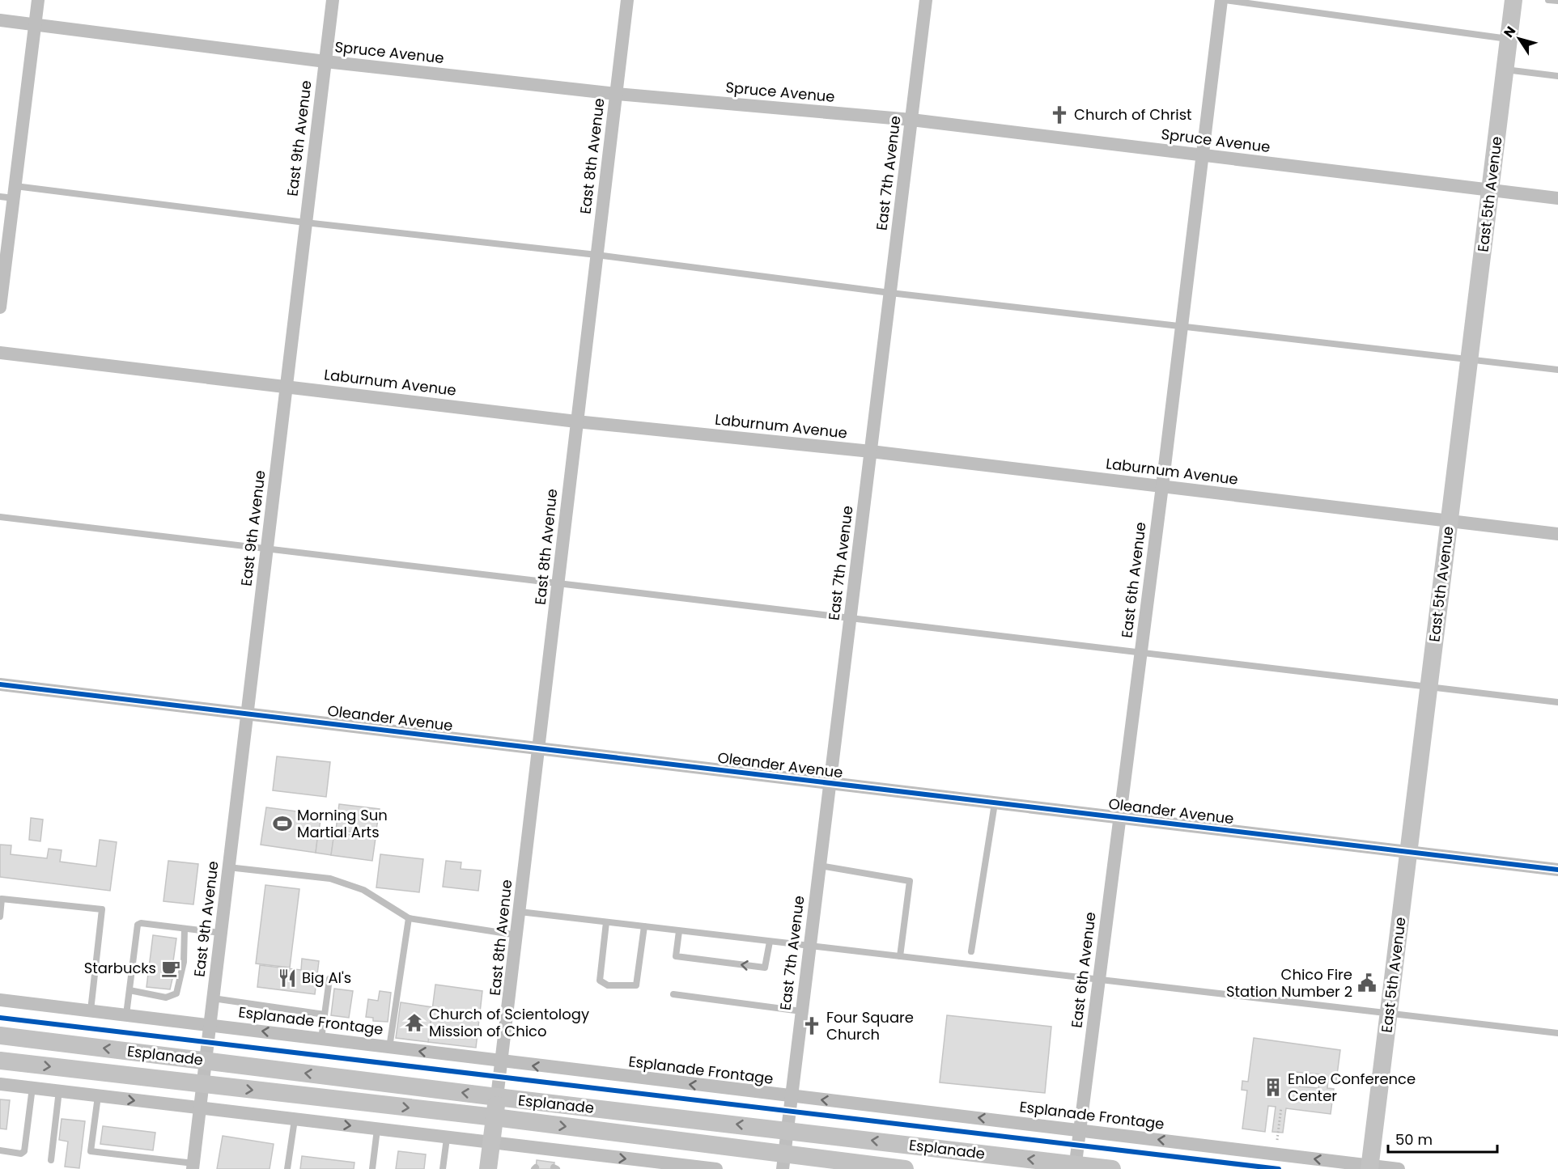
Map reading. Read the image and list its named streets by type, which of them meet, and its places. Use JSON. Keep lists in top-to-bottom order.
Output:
{
  "streets": {
    "main road": ["East 5th Avenue", "Esplanade"],
    "street": [
      "Spruce Avenue",
      "East 9th Avenue",
      "East 8th Avenue",
      "East 7th Avenue",
      "Laburnum Avenue",
      "East 6th Avenue",
      "Oleander Avenue",
      "Esplanade Frontage"
    ]
  },
  "crossings": [
    ["Spruce Avenue", "East 9th Avenue"],
    ["Spruce Avenue", "East 8th Avenue"],
    ["Spruce Avenue", "East 7th Avenue"],
    ["Spruce Avenue", "East 5th Avenue"],
    ["Spruce Avenue", "East 6th Avenue"],
    ["East 9th Avenue", "Laburnum Avenue"],
    ["East 9th Avenue", "Oleander Avenue"],
    ["East 9th Avenue", "Esplanade Frontage"],
    ["East 9th Avenue", "Esplanade"],
    ["East 8th Avenue", "Laburnum Avenue"],
    ["East 8th Avenue", "Oleander Avenue"],
    ["East 8th Avenue", "Esplanade Frontage"],
    ["East 8th Avenue", "Esplanade"],
    ["East 7th Avenue", "Laburnum Avenue"],
    ["East 7th Avenue", "Oleander Avenue"],
    ["East 7th Avenue", "Esplanade Frontage"],
    ["East 7th Avenue", "Esplanade"],
    ["East 5th Avenue", "Laburnum Avenue"],
    ["East 5th Avenue", "Oleander Avenue"],
    ["East 5th Avenue", "Esplanade Frontage"],
    ["Laburnum Avenue", "East 6th Avenue"],
    ["East 6th Avenue", "Oleander Avenue"],
    ["East 6th Avenue", "Esplanade Frontage"],
    ["East 6th Avenue", "Esplanade"]
  ],
  "places": {
    "church": ["Church of Christ", "Four Square Church"],
    "sports": ["Morning Sun Martial Arts"],
    "cafe": ["Starbucks"],
    "restaurant": ["Big Al's"],
    "public building": ["Chico Fire Station Number 2"],
    "temple": ["Church of Scientology Mission of Chico"],
    "building": ["Enloe Conference Center"]
  },
  "scale_bar": "50 m",
  "north": "top left"
}
